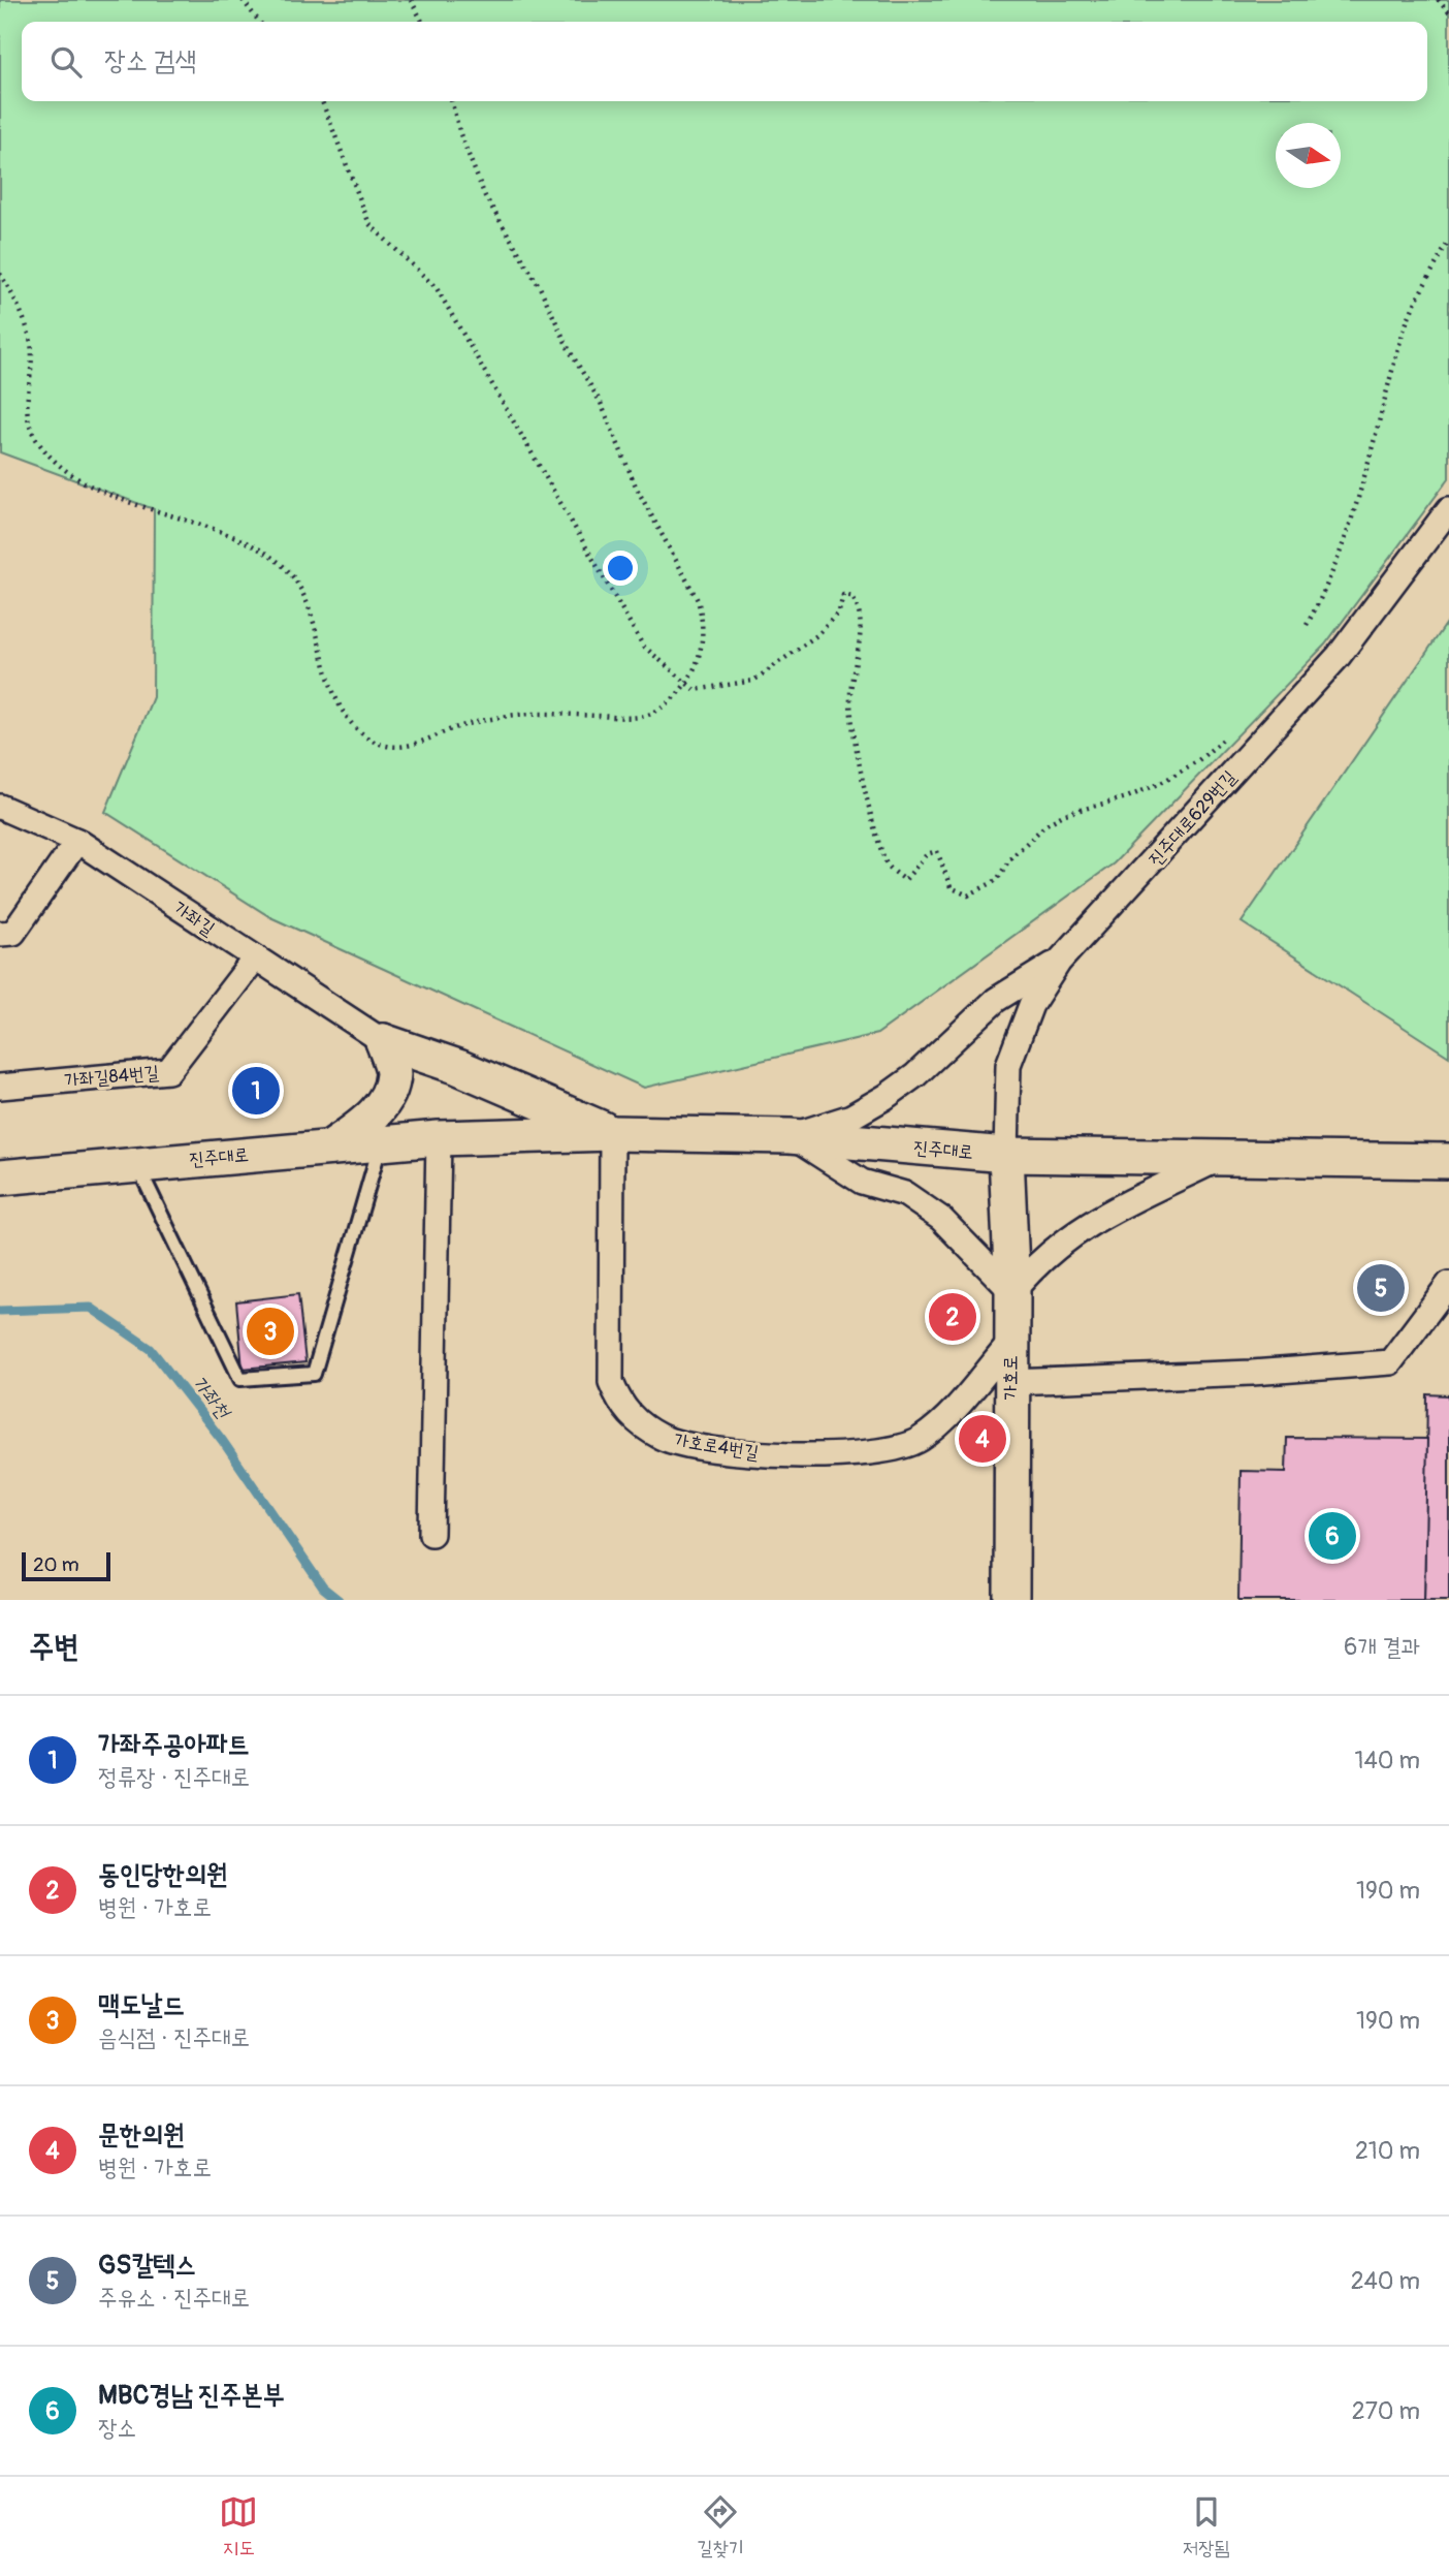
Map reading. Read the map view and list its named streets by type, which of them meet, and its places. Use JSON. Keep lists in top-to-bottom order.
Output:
{
  "streets": {
    "street": [
      "진주대로629번길",
      "가좌길",
      "가좌길84번길",
      "진주대로",
      "가호로",
      "가호로4번길"
    ]
  },
  "crossings": [
    ["진주대로629번길", "진주대로"],
    ["진주대로629번길", "가호로"],
    ["가좌길", "가좌길84번길"],
    ["진주대로", "가호로"],
    ["진주대로", "가호로4번길"],
    ["가호로", "가호로4번길"]
  ],
  "water": ["가좌천"],
  "scale_bar": "20 m",
  "north": "right",
  "page": {
    "search": "장소 검색",
    "pins": [
      "1",
      "5",
      "2",
      "3",
      "4",
      "6"
    ],
    "scale": "20 m",
    "heading": ["주변", "6개 결과"],
    "list": [
      {
        "mark": "1",
        "name": "가좌주공아파트",
        "note": "정류장 · 진주대로",
        "value": "140 m"
      },
      {
        "mark": "2",
        "name": "동인당한의원",
        "note": "병원 · 가호로",
        "value": "190 m"
      },
      {
        "mark": "3",
        "name": "맥도날드",
        "note": "음식점 · 진주대로",
        "value": "190 m"
      },
      {
        "mark": "4",
        "name": "문한의원",
        "note": "병원 · 가호로",
        "value": "210 m"
      },
      {
        "mark": "5",
        "name": "GS칼텍스",
        "note": "주유소 · 진주대로",
        "value": "240 m"
      },
      {
        "mark": "6",
        "name": "MBC경남 진주본부",
        "note": "장소",
        "value": "270 m"
      }
    ],
    "nav": ["지도", "길찾기", "저장됨"]
  }
}
